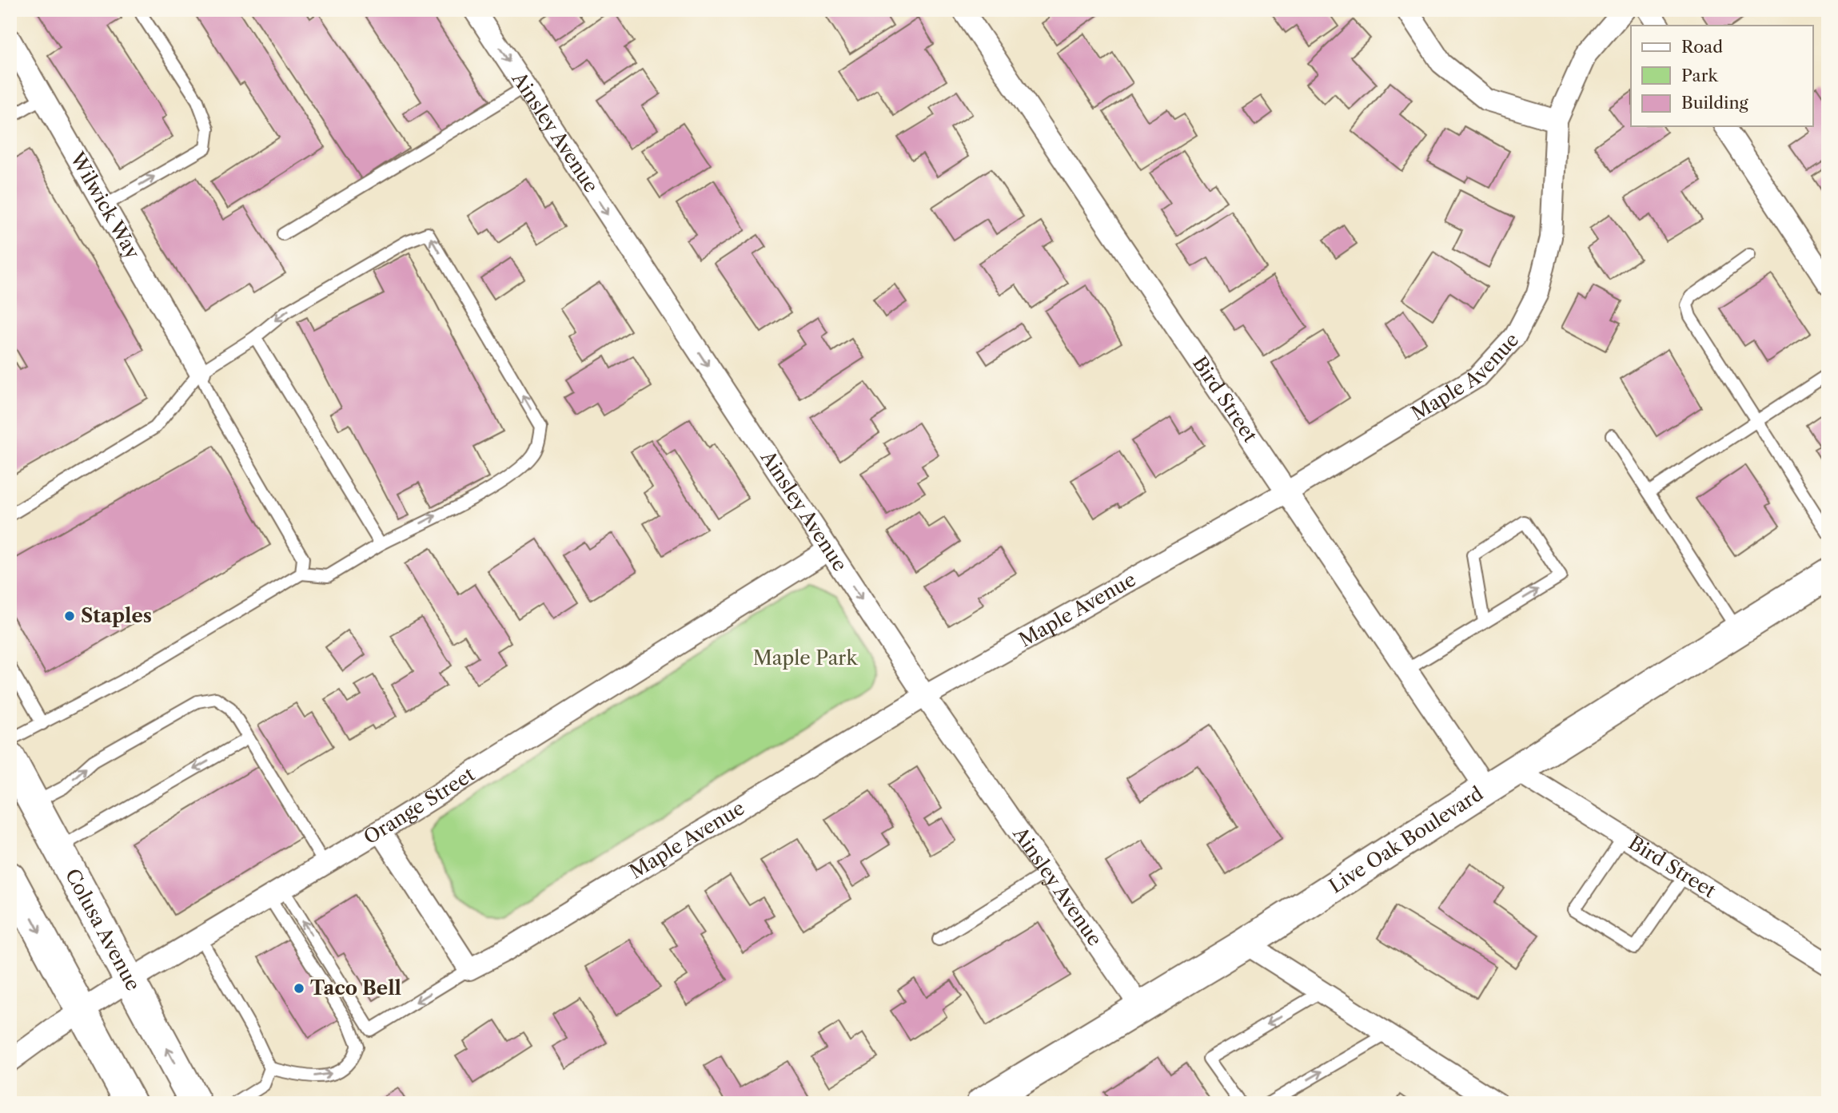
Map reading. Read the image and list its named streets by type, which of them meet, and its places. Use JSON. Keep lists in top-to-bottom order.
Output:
{
  "streets": {
    "main road": ["Live Oak Boulevard", "Colusa Avenue"],
    "street": [
      "Ainsley Avenue",
      "Wilwick Way",
      "Maple Avenue",
      "Bird Street",
      "Orange Street"
    ]
  },
  "crossings": [
    ["Ainsley Avenue", "Maple Avenue"],
    ["Ainsley Avenue", "Orange Street"],
    ["Ainsley Avenue", "Live Oak Boulevard"],
    ["Maple Avenue", "Bird Street"],
    ["Bird Street", "Live Oak Boulevard"],
    ["Orange Street", "Colusa Avenue"]
  ],
  "one_way": ["Ainsley Avenue"],
  "parks": ["Maple Park"],
  "places": ["Staples", "Taco Bell"],
  "legend": ["Road", "Park", "Building"]
}
